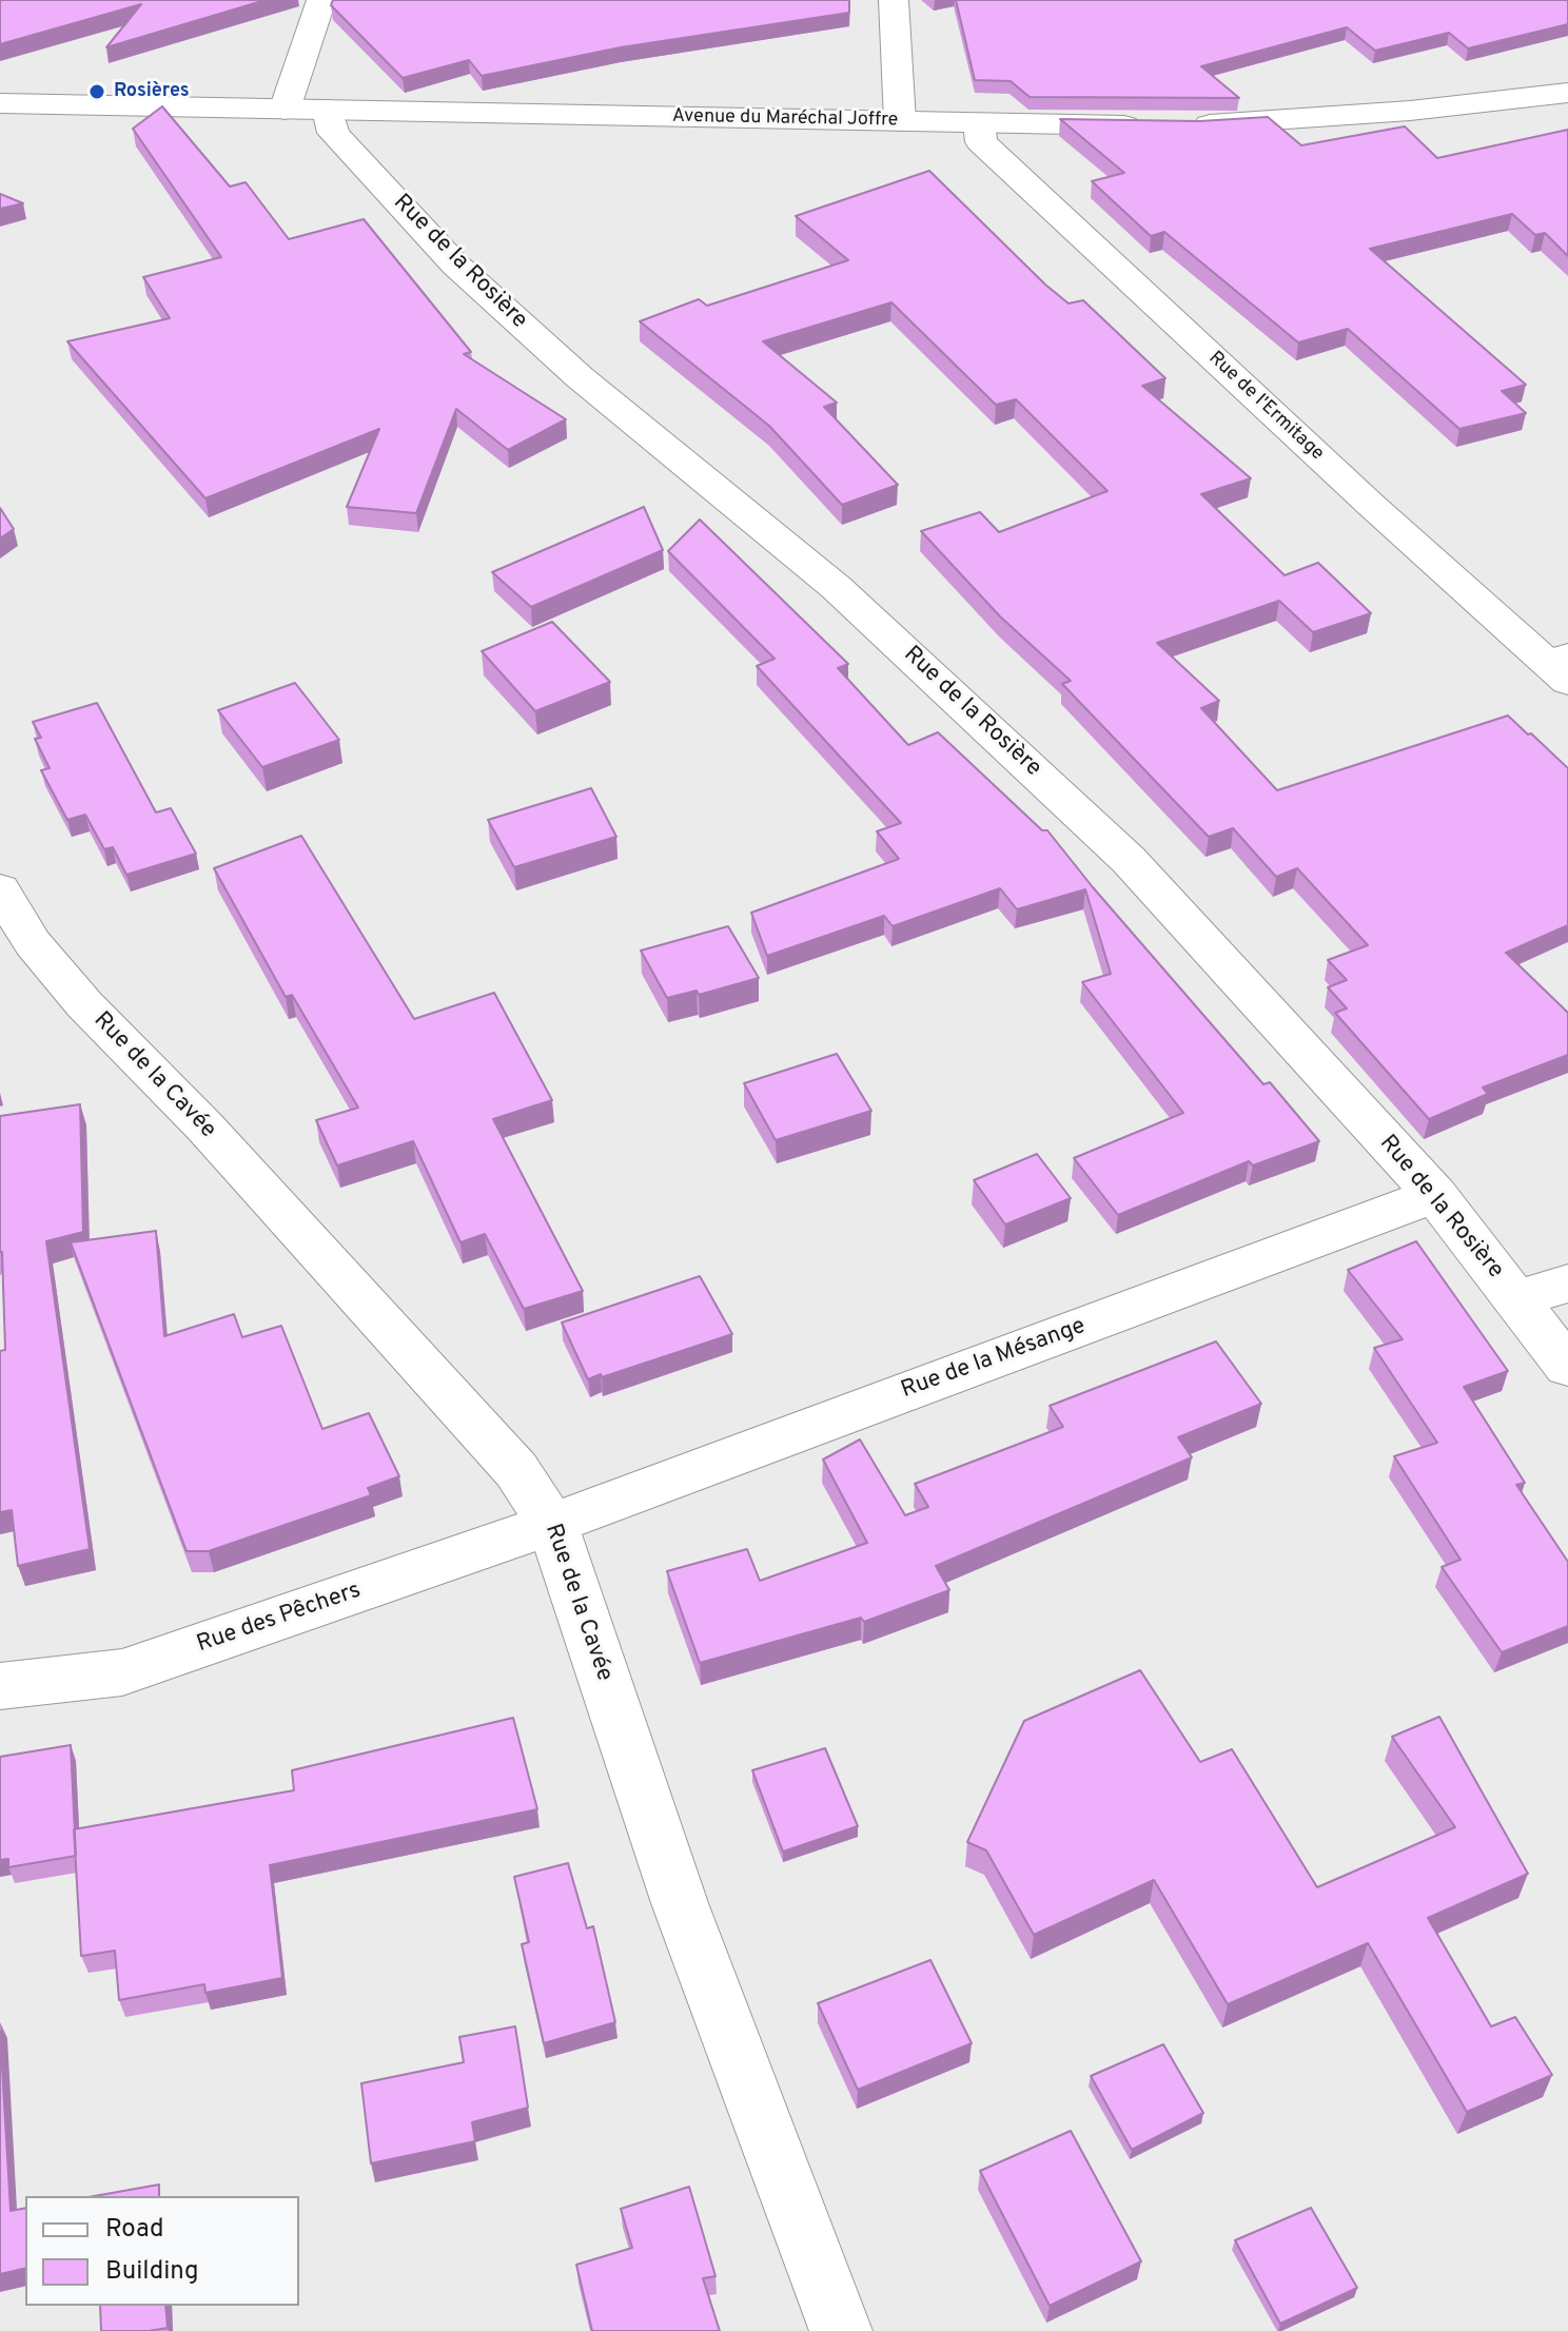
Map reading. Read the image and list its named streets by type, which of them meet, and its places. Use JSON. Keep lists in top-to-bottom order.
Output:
{
  "streets": {
    "street": [
      "Avenue du Maréchal Joffre",
      "Rue de la Rosière",
      "Rue de l'Ermitage",
      "Rue de la Cavée",
      "Rue de la Mésange",
      "Rue des Pêchers"
    ]
  },
  "crossings": [
    ["Avenue du Maréchal Joffre", "Rue de la Rosière"],
    ["Avenue du Maréchal Joffre", "Rue de l'Ermitage"],
    ["Rue de la Rosière", "Rue de la Mésange"],
    ["Rue de la Cavée", "Rue de la Mésange"],
    ["Rue de la Cavée", "Rue des Pêchers"],
    ["Rue de la Mésange", "Rue des Pêchers"]
  ],
  "places": ["Rosières"],
  "legend": ["Road", "Building"]
}
